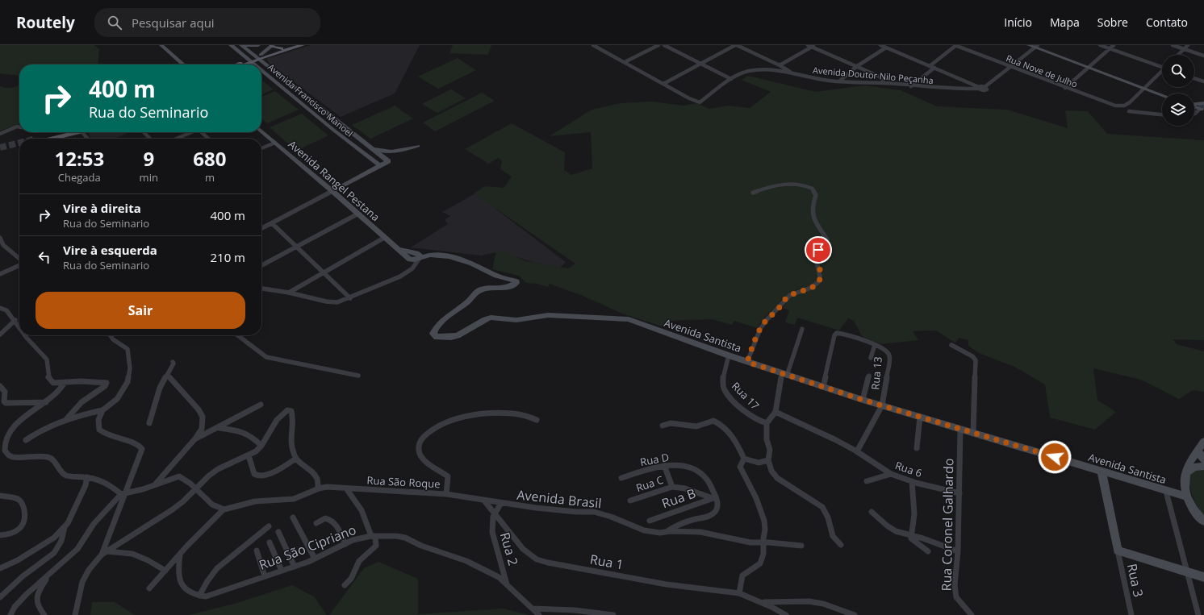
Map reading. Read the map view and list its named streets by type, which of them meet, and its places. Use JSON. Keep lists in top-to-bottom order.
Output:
{
  "streets": {
    "street": [
      "Rua Nove de Julho",
      "Avenida Doutor Nilo Peçanha",
      "Avenida Francisco Manoel",
      "Avenida Rangel Pestana",
      "Avenida Santista",
      "Rua 13",
      "Rua 17",
      "Rua D",
      "Rua 6",
      "Rua São Roque",
      "Rua C",
      "Rua B",
      "Avenida Brasil",
      "Rua Coronel Galhardo",
      "Rua São Cipriano",
      "Rua 2",
      "Rua 1",
      "Rua 3"
    ]
  },
  "crossings": [
    ["Rua Nove de Julho", "Avenida Doutor Nilo Peçanha"],
    ["Avenida Rangel Pestana", "Avenida Santista"],
    ["Avenida Santista", "Rua 13"],
    ["Avenida Santista", "Rua 17"],
    ["Avenida Santista", "Rua Coronel Galhardo"],
    ["Rua 13", "Rua 6"],
    ["Rua D", "Rua C"],
    ["Rua D", "Rua B"],
    ["Rua 6", "Rua Coronel Galhardo"],
    ["Rua C", "Rua B"],
    ["Avenida Brasil", "Rua 1"],
    ["Rua São Cipriano", "Rua 2"],
    ["Rua 2", "Rua 1"]
  ],
  "page": {
    "header": "Routely",
    "search": "Pesquisar aqui",
    "nav": [
      "Início",
      "Mapa",
      "Sobre",
      "Contato"
    ],
    "turn": ["400 m", "Rua do Seminario"],
    "eta": [
      "12:53",
      "Chegada",
      "9",
      "min",
      "680",
      "m"
    ],
    "list": [
      {
        "name": "Vire à direita",
        "note": "Rua do Seminario",
        "value": "400 m"
      },
      {
        "name": "Vire à esquerda",
        "note": "Rua do Seminario",
        "value": "210 m"
      }
    ],
    "buttons": "Sair"
  }
}
